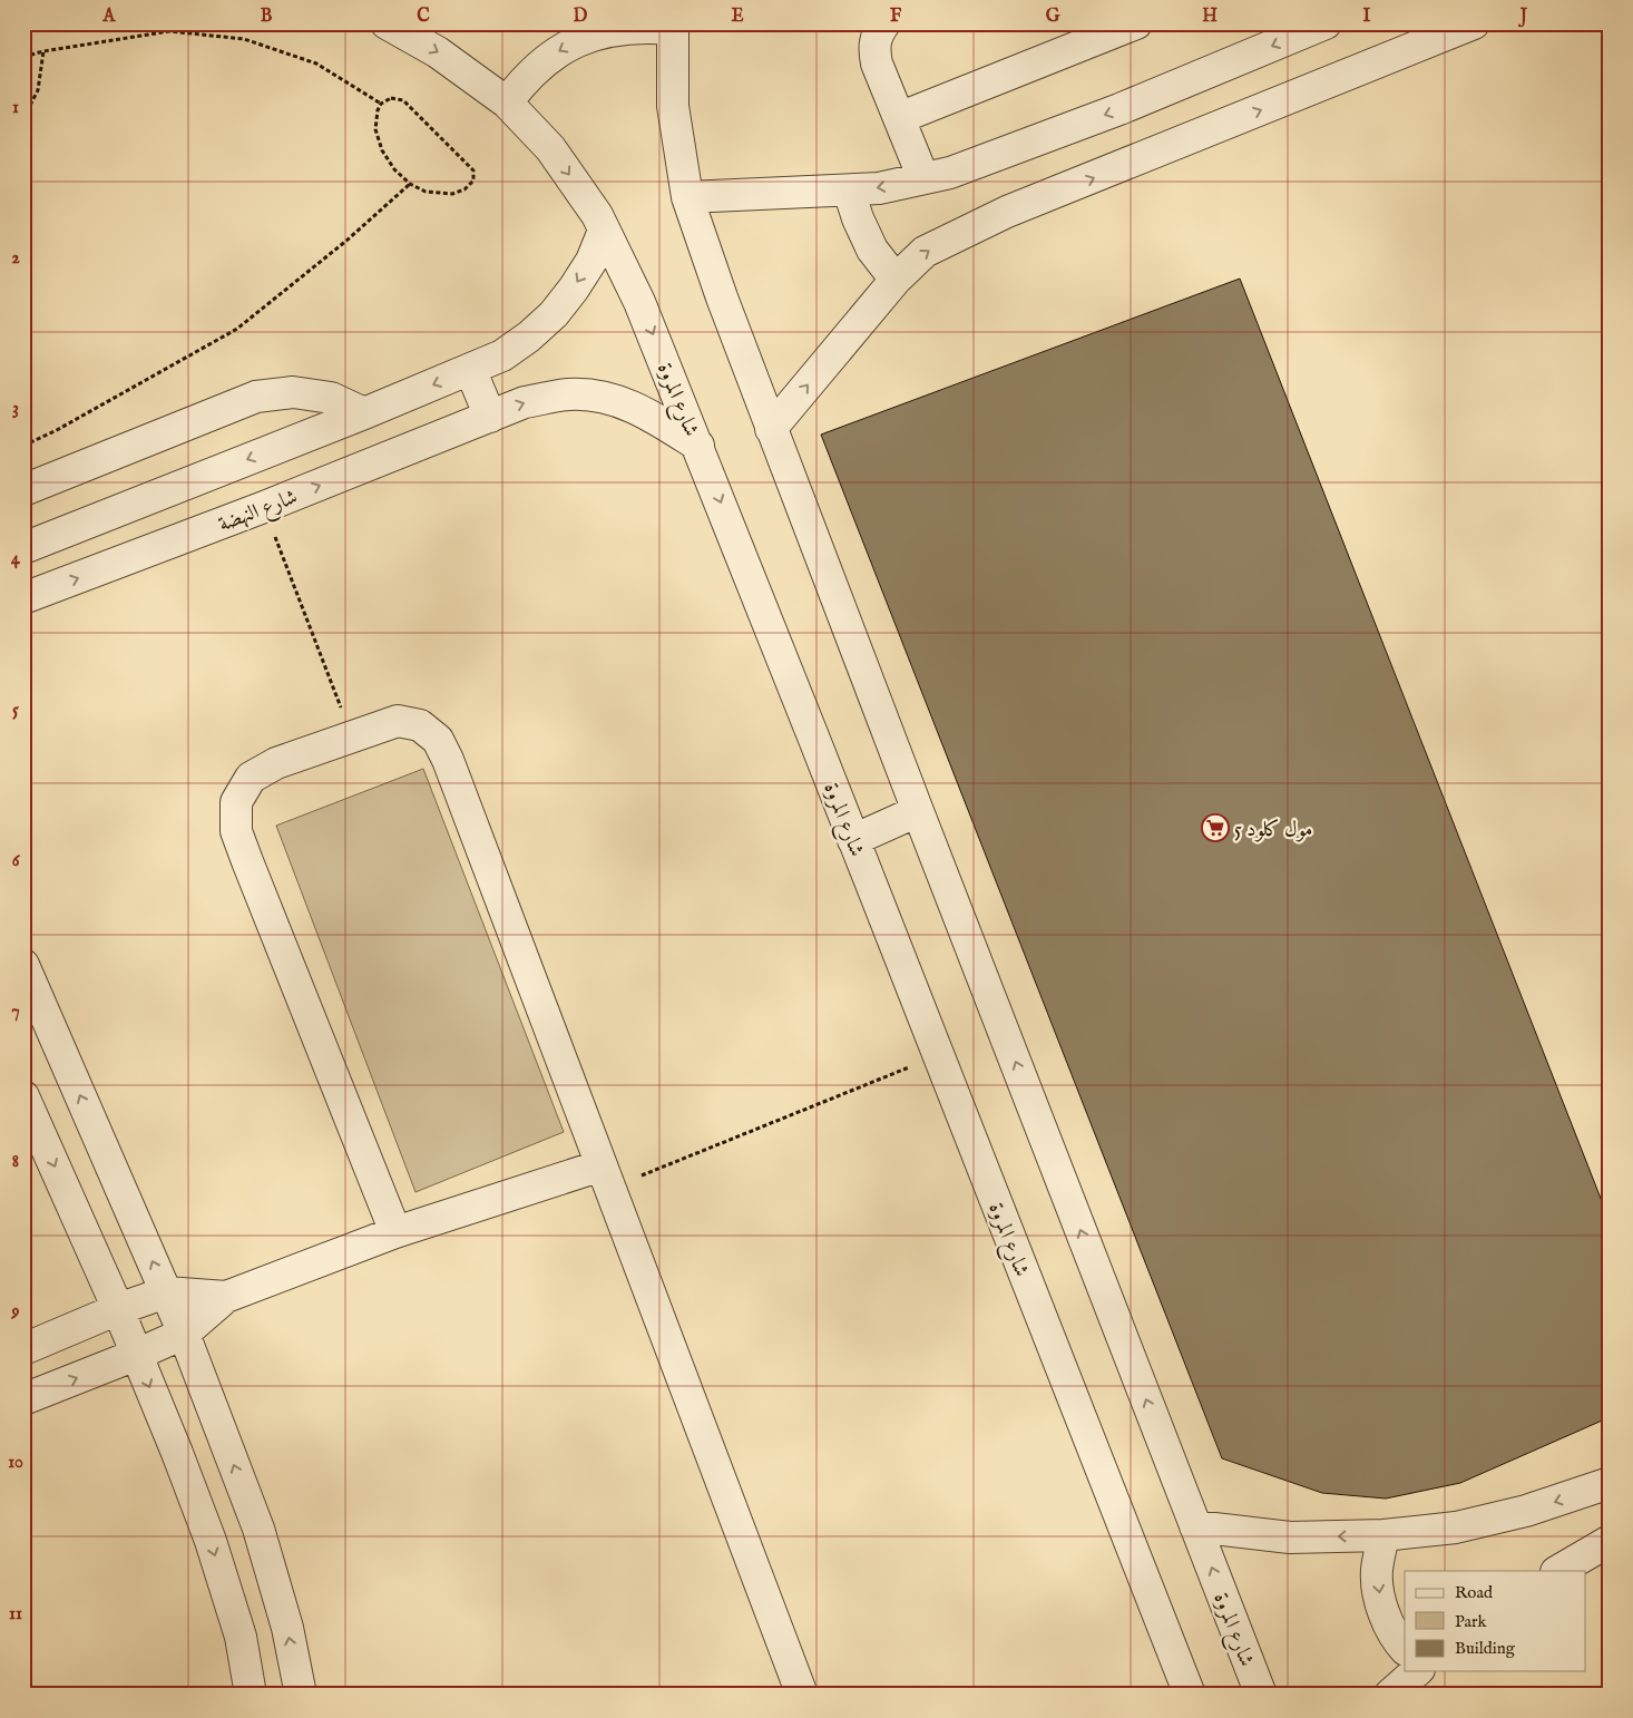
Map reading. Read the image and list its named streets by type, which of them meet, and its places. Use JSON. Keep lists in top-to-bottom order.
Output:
{
  "streets": {
    "street": ["شارع المروة", "شارع النهضة"]
  },
  "crossings": [
    ["شارع المروة", "شارع النهضة"]
  ],
  "places": {
    "supermarket": ["مول كلود 5"]
  },
  "legend": ["Road", "Park", "Building"],
  "grid": {
    "columns": [
      "A",
      "B",
      "C",
      "D",
      "E",
      "F",
      "G",
      "H",
      "I",
      "J"
    ],
    "rows": [
      "1",
      "2",
      "3",
      "4",
      "5",
      "6",
      "7",
      "8",
      "9",
      "10",
      "11"
    ]
  }
}
